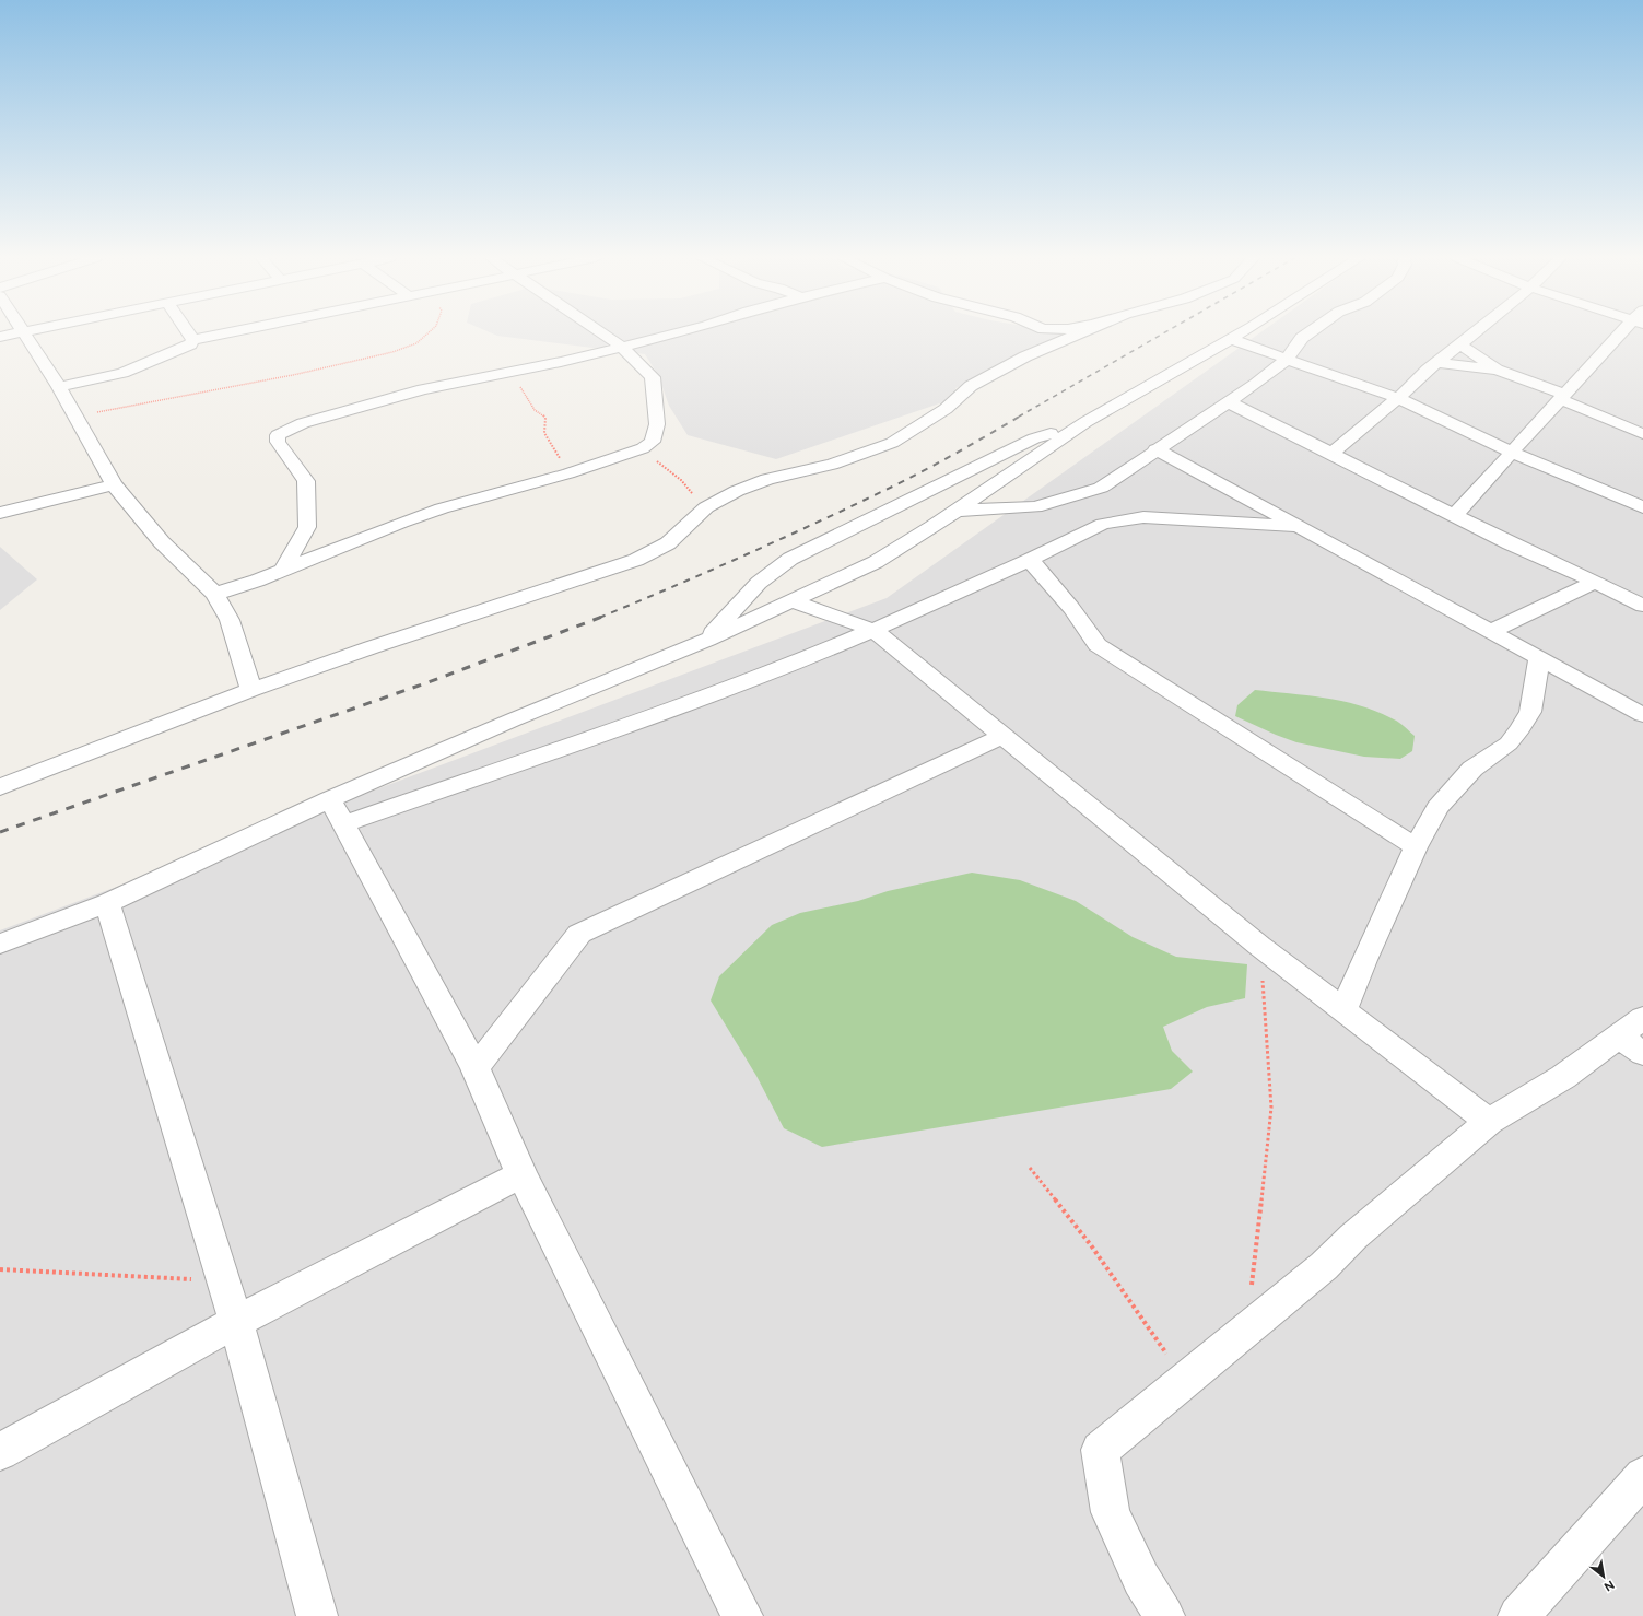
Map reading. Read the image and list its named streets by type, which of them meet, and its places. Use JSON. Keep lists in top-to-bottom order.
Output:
{
  "north": "bottom right"
}
